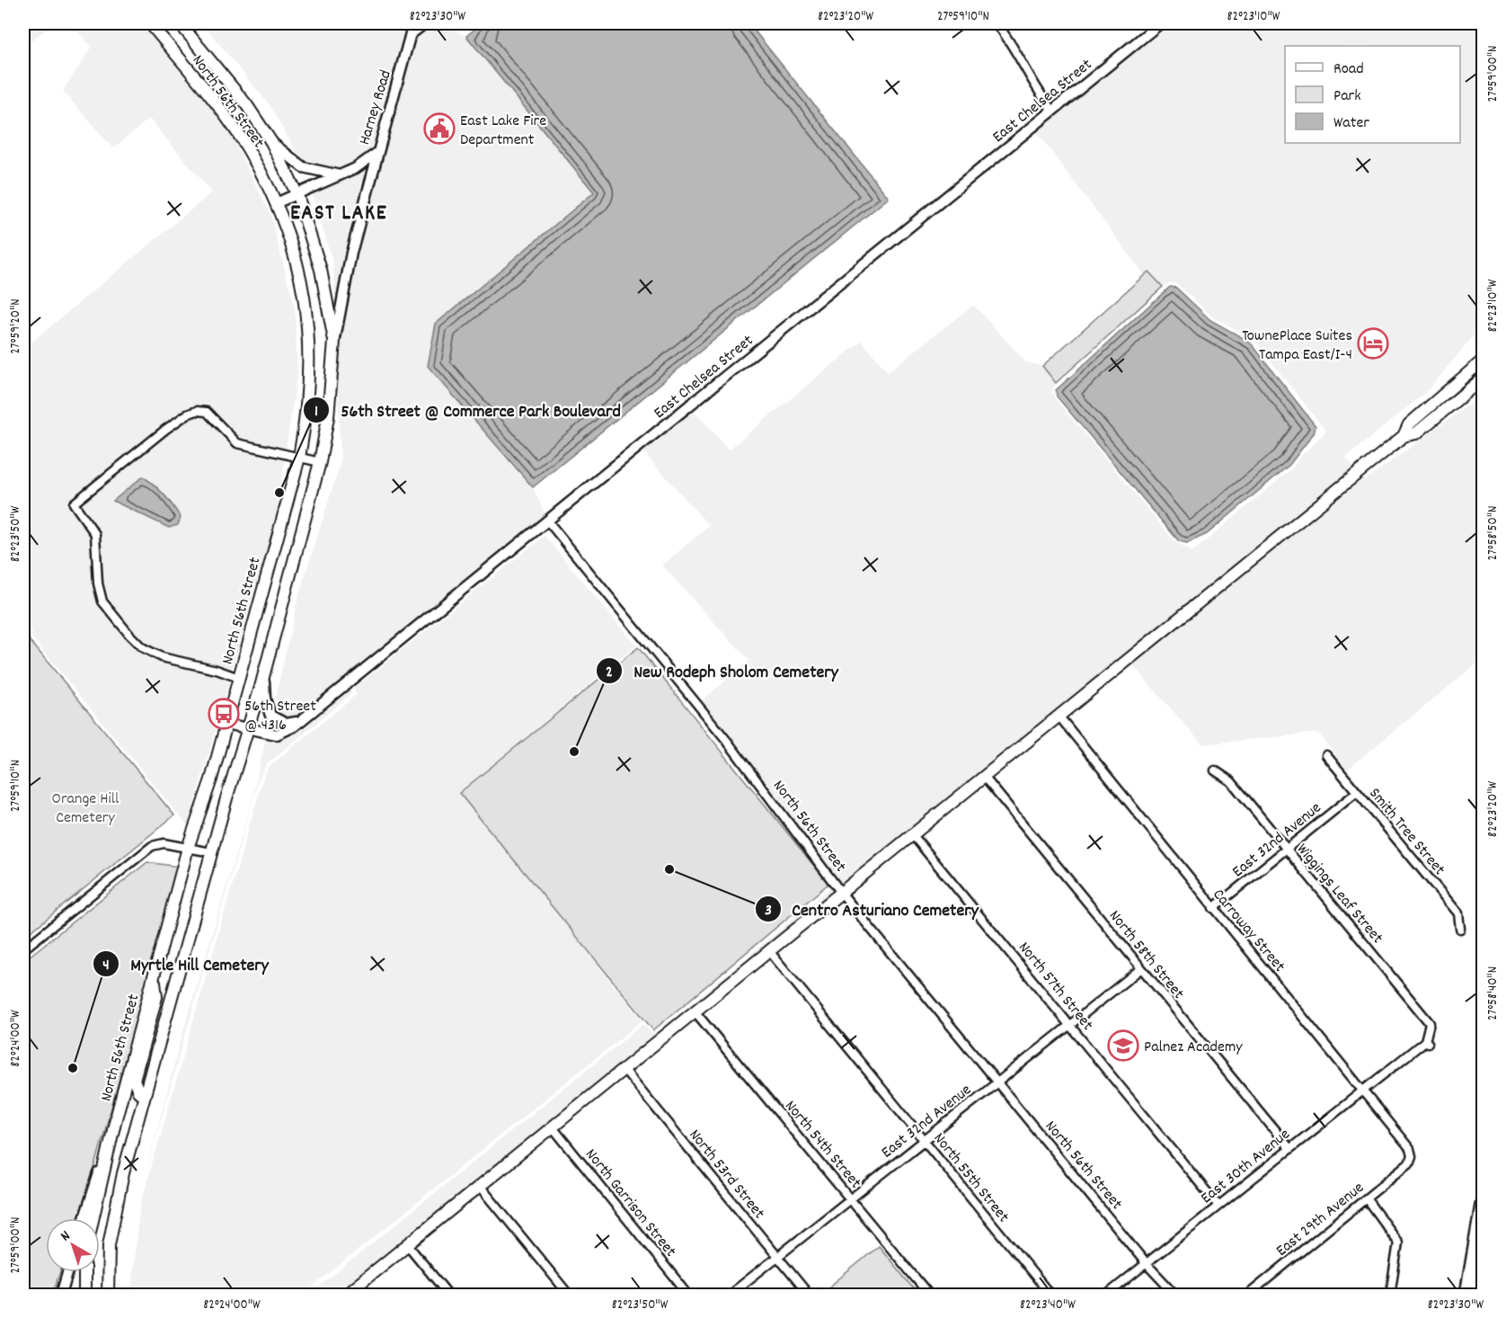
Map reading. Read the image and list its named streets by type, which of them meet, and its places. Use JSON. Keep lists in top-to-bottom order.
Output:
{
  "streets": {
    "main road": ["North 56th Street"],
    "street": [
      "East Chelsea Street",
      "Harney Road",
      "Smith Tree Street",
      "East 32nd Avenue",
      "Wiggings Leaf Street",
      "Carroway Street",
      "North 58th Street",
      "North 57th Street",
      "North 54th Street",
      "East 30th Avenue",
      "North 53rd Street",
      "North 55th Street",
      "North Garrison Street",
      "East 29th Avenue"
    ]
  },
  "crossings": [
    ["East Chelsea Street", "North 56th Street"],
    ["North 56th Street", "Harney Road"],
    ["North 56th Street", "East 32nd Avenue"],
    ["North 56th Street", "East 30th Avenue"],
    ["Smith Tree Street", "East 32nd Avenue"],
    ["East 32nd Avenue", "Wiggings Leaf Street"],
    ["East 32nd Avenue", "Carroway Street"],
    ["East 32nd Avenue", "North 58th Street"],
    ["East 32nd Avenue", "North 57th Street"],
    ["East 32nd Avenue", "North 54th Street"],
    ["East 32nd Avenue", "North 53rd Street"],
    ["East 32nd Avenue", "North 55th Street"],
    ["Wiggings Leaf Street", "East 30th Avenue"],
    ["Carroway Street", "East 30th Avenue"],
    ["Carroway Street", "East 29th Avenue"],
    ["North 58th Street", "East 30th Avenue"],
    ["North 57th Street", "East 30th Avenue"]
  ],
  "districts": ["EAST LAKE"],
  "parks": ["Orange Hill Cemetery"],
  "places": {
    "public building": ["East Lake Fire Department"],
    "hotel": ["TownePlace Suites Tampa East/I-4"],
    "other": [
      "56th Street @ Commerce Park Boulevard",
      "New Rodeph Sholom Cemetery",
      "Centro Asturiano Cemetery",
      "Myrtle Hill Cemetery"
    ],
    "bus stop": ["56th Street @ 4316"],
    "school or university": ["Palnez Academy"]
  },
  "legend": ["Road", "Park", "Water"],
  "north": "top left",
  "coordinates": [
    "82°23'30\"W",
    "82°23'20\"W",
    "27°59'10\"N",
    "82°23'10\"W",
    "27°59'00\"N",
    "27°59'20\"N",
    "27°58'50\"N",
    "82°23'50\"W",
    "27°58'40\"N",
    "82°24'00\"W",
    "82°23'40\"W"
  ]
}
